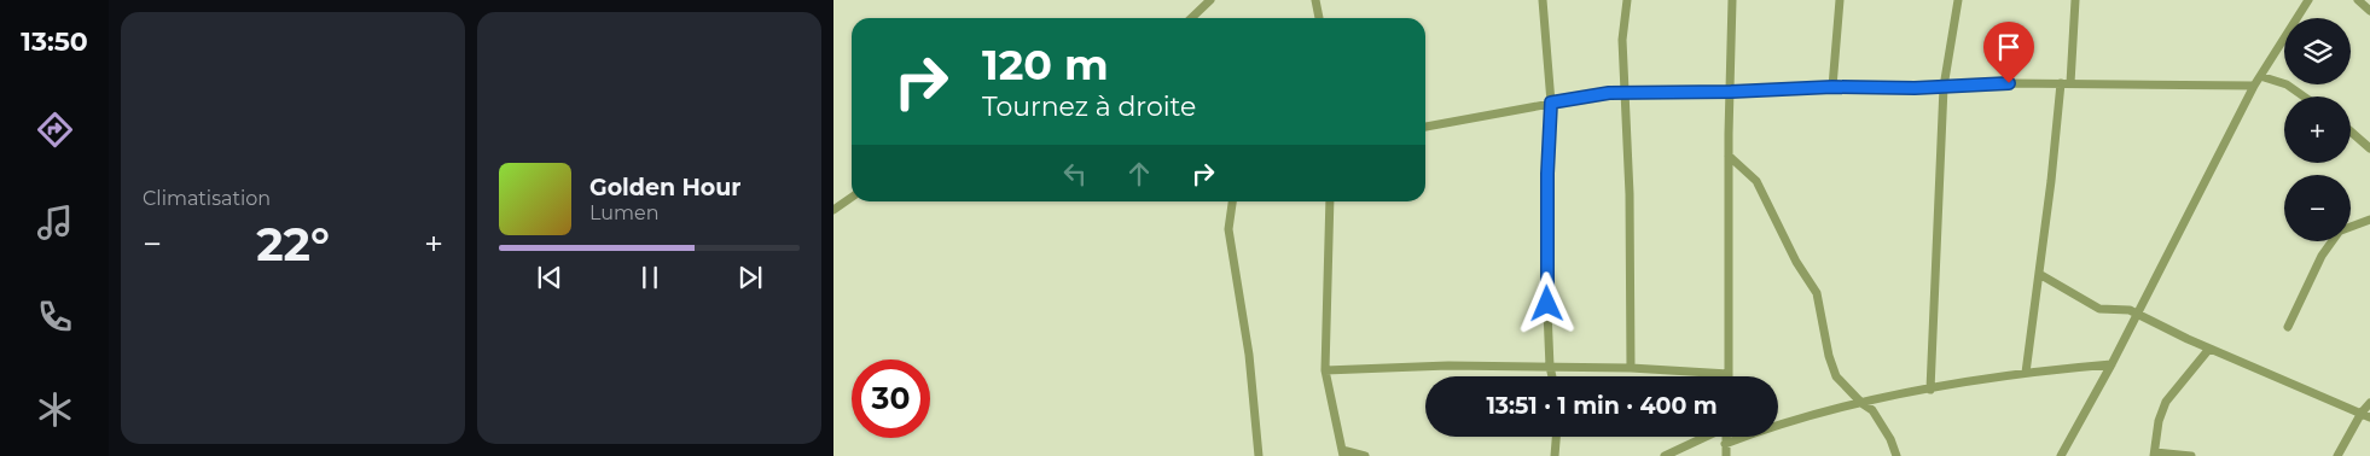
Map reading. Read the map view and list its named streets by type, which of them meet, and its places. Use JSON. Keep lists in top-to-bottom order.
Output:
{
  "page": {
    "tabs": "13:50",
    "tile": "Climatisation",
    "map_buttons": ["+", "−"],
    "turn": ["120 m", "Tournez à droite"],
    "song": ["Golden Hour", "Lumen"],
    "heat": ["−", "22°", "+"],
    "limit": "30",
    "trip": "13:51 · 1 min · 400 m"
  }
}
